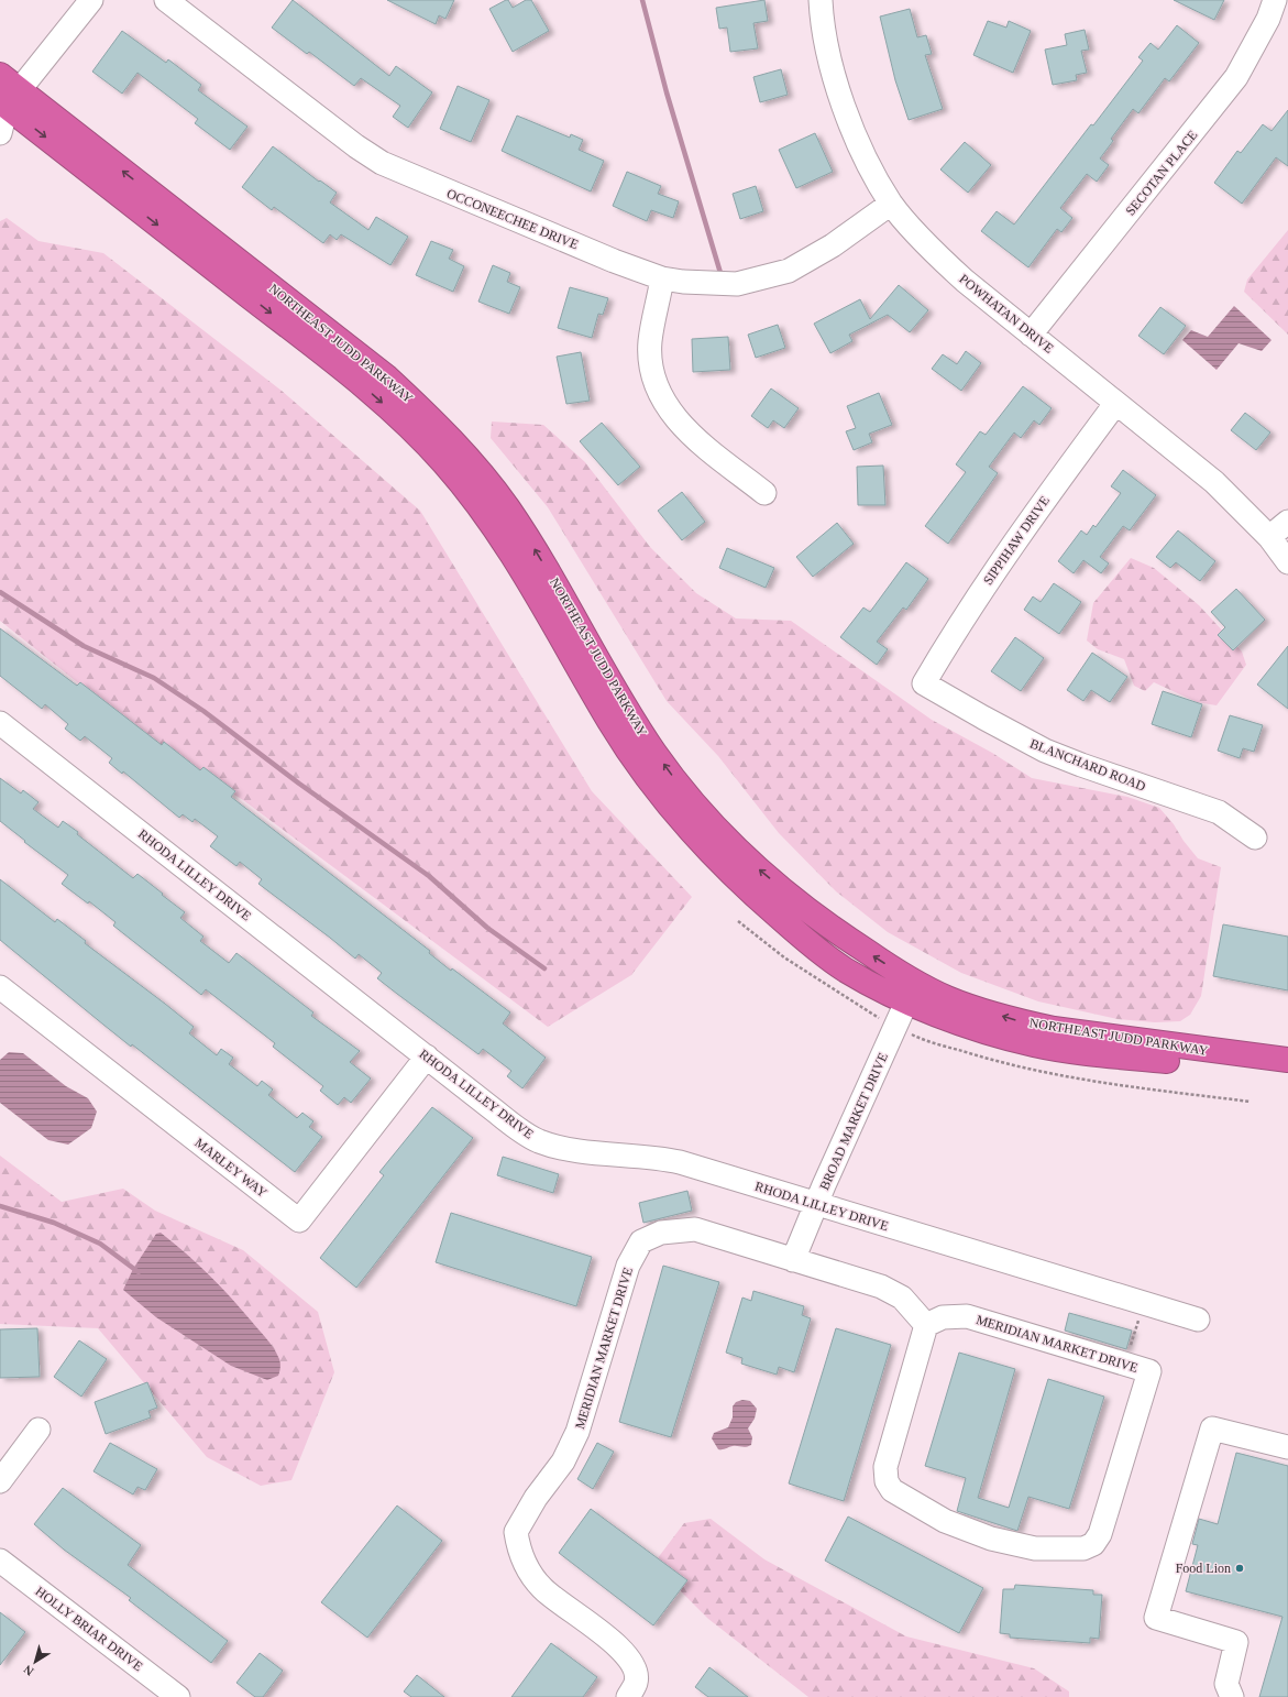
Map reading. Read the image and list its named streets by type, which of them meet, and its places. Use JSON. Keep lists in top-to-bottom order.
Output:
{
  "streets": {
    "highway": ["NORTHEAST JUDD PARKWAY"],
    "street": [
      "SECOTAN PLACE",
      "OCCONEECHEE DRIVE",
      "POWHATAN DRIVE",
      "SIPPIHAW DRIVE",
      "BLANCHARD ROAD",
      "RHODA LILLEY DRIVE",
      "BROAD MARKET DRIVE",
      "MARLEY WAY",
      "MERIDIAN MARKET DRIVE",
      "HOLLY BRIAR DRIVE"
    ]
  },
  "crossings": [
    ["SECOTAN PLACE", "POWHATAN DRIVE"],
    ["OCCONEECHEE DRIVE", "POWHATAN DRIVE"],
    ["POWHATAN DRIVE", "SIPPIHAW DRIVE"],
    ["NORTHEAST JUDD PARKWAY", "BROAD MARKET DRIVE"],
    ["SIPPIHAW DRIVE", "BLANCHARD ROAD"],
    ["RHODA LILLEY DRIVE", "BROAD MARKET DRIVE"],
    ["RHODA LILLEY DRIVE", "MARLEY WAY"],
    ["BROAD MARKET DRIVE", "MERIDIAN MARKET DRIVE"]
  ],
  "places": ["Food Lion"],
  "north": "bottom left"
}
